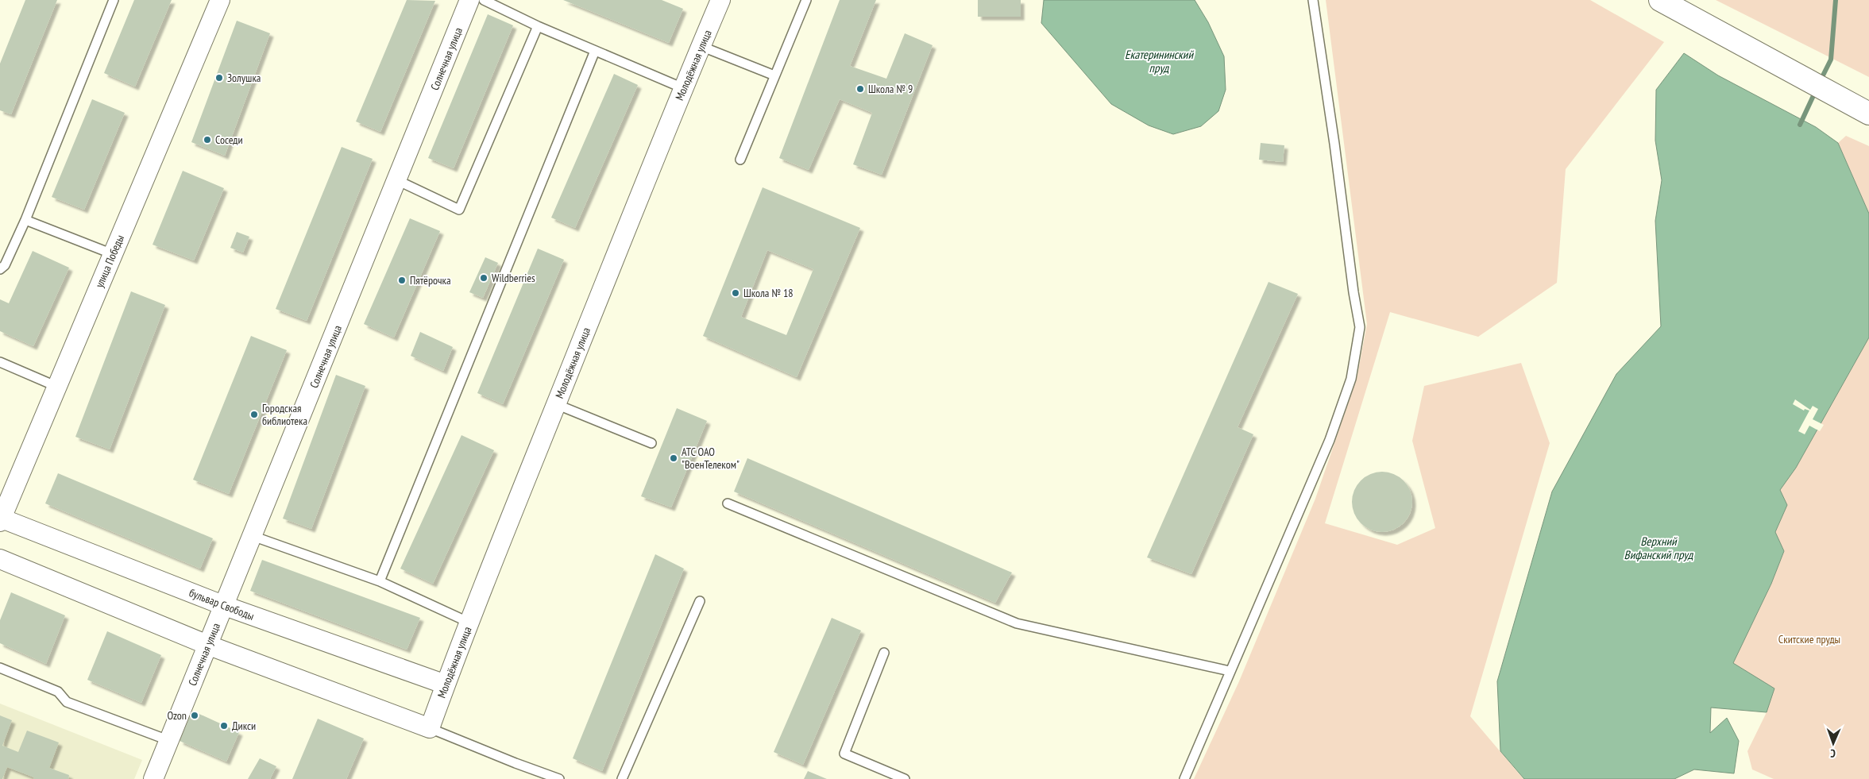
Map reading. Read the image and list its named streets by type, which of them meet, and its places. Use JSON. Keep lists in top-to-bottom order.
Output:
{
  "streets": {
    "street": [
      "Солнечная улица",
      "Молодёжная улица",
      "улица Победы",
      "бульвар Свободы"
    ]
  },
  "crossings": [
    ["Солнечная улица", "бульвар Свободы"],
    ["Молодёжная улица", "бульвар Свободы"],
    ["улица Победы", "бульвар Свободы"]
  ],
  "water": ["Екатерининский пруд", "Верхний Вифанский пруд"],
  "parks": ["Скитские пруды"],
  "places": [
    "Золушка",
    "Школа № 9",
    "Соседи",
    "Wildberries",
    "Пятёрочка",
    "Школа № 18",
    "Городская библиотека",
    "АТС ОАО \"ВоенТелеком\"",
    "Ozon",
    "Дикси"
  ],
  "north": "bottom"
}
